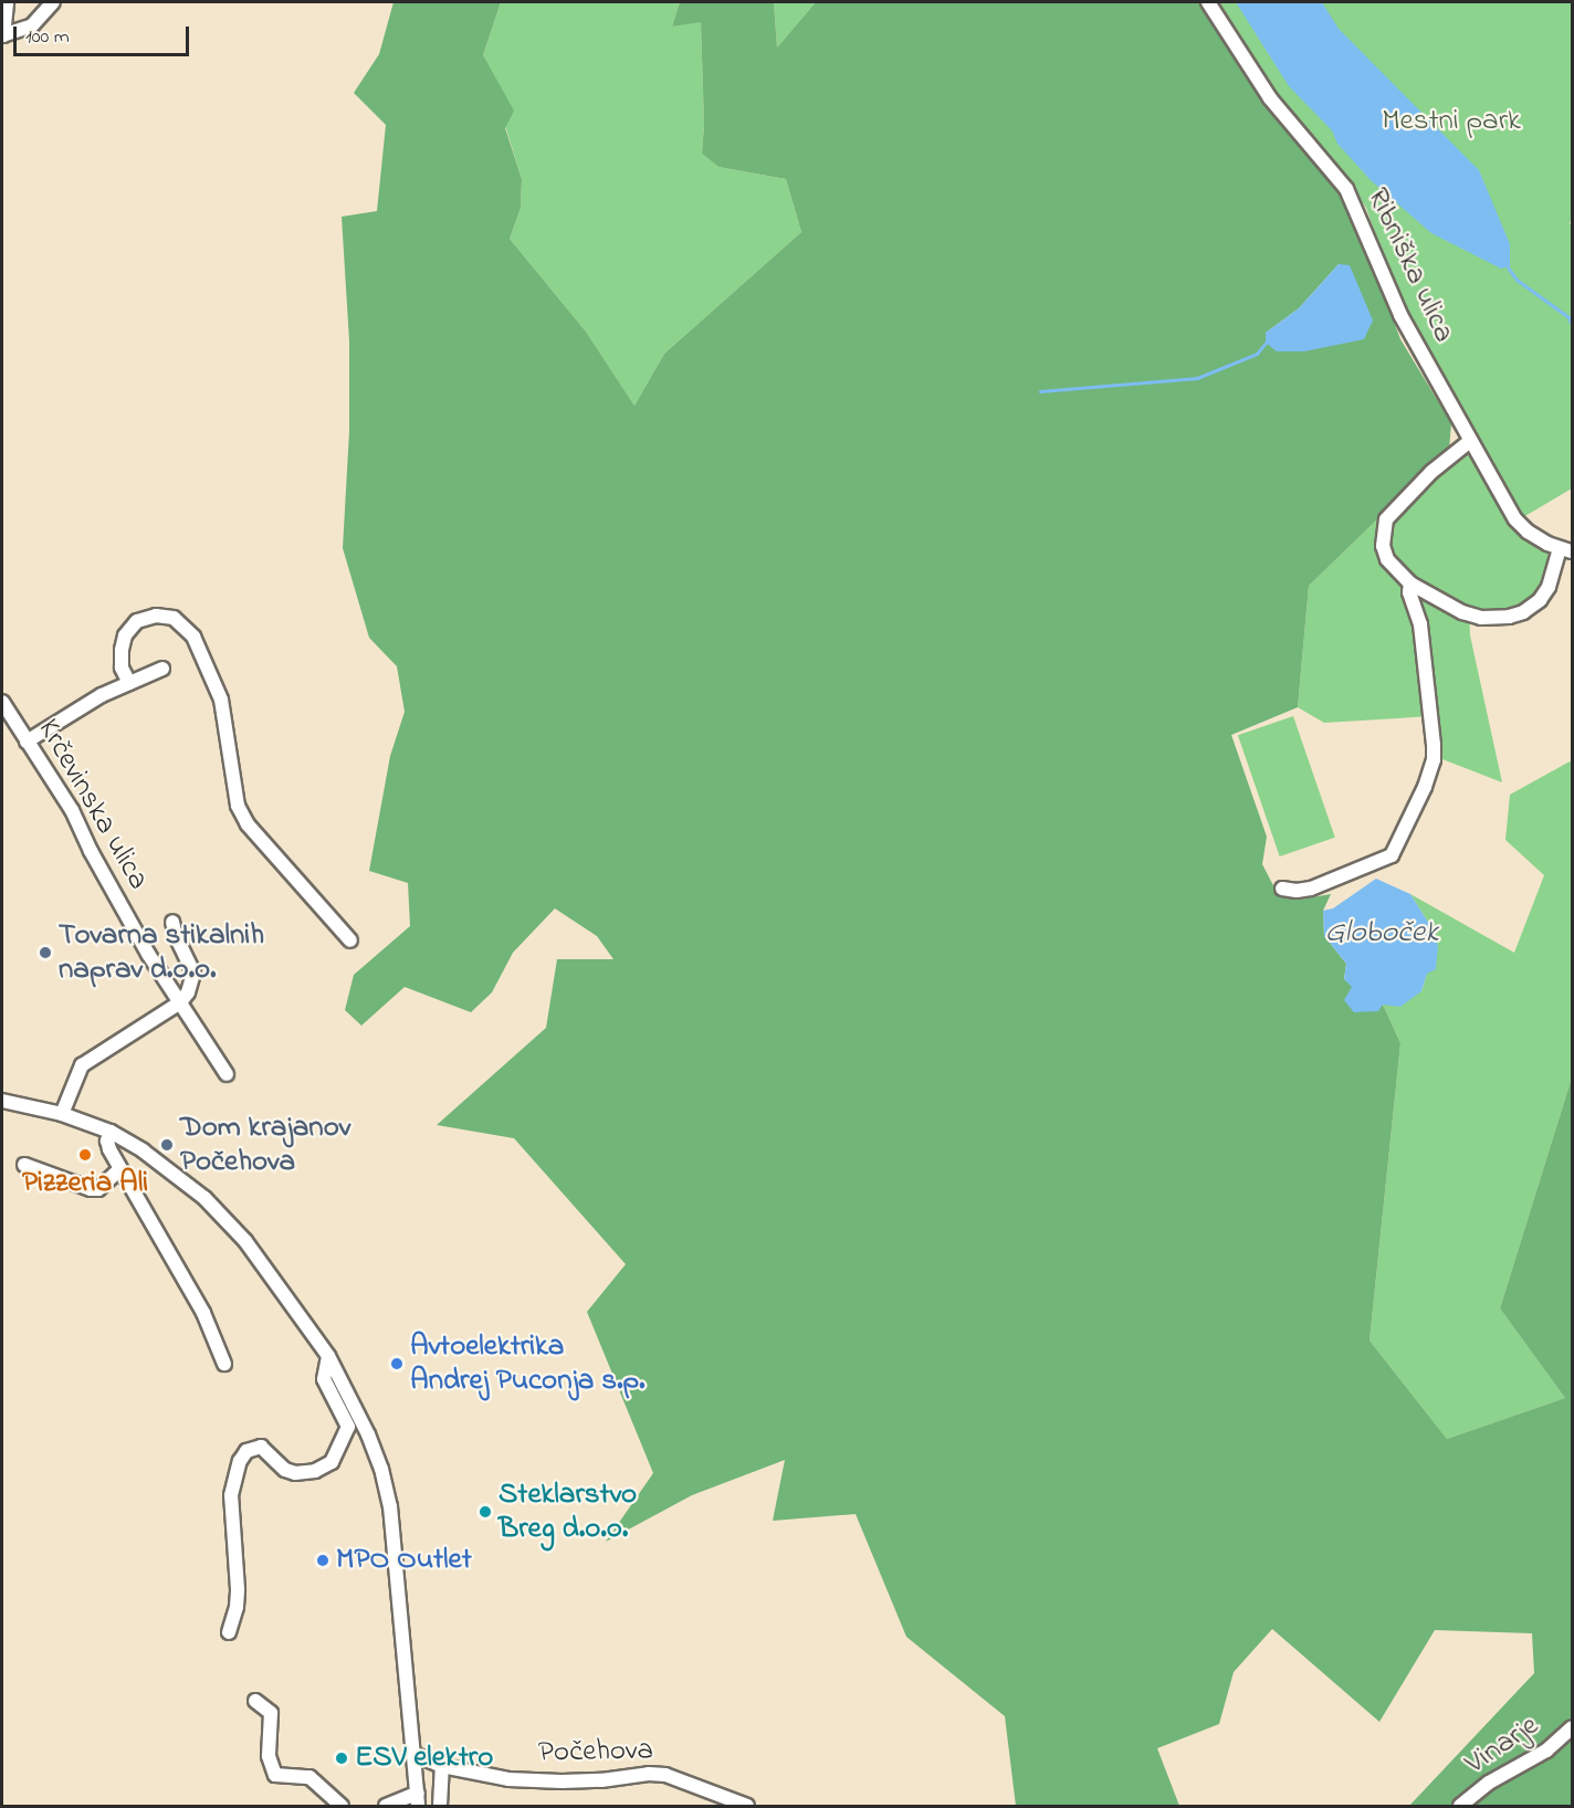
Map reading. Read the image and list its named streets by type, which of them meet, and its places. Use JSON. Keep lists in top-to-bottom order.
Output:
{
  "streets": {
    "street": [
      "Ribniška ulica",
      "Krčevinska ulica",
      "Vinarje",
      "Počehova"
    ]
  },
  "water": ["Globoček"],
  "parks": ["Mestni park"],
  "places": [
    "Tovarna stikalnih naprav d.o.o.",
    "Dom krajanov Počehova",
    "Pizzeria Ali",
    "Avtoelektrika Andrej Puconja s.p.",
    "Steklarstvo Breg d.o.o.",
    "MPO Outlet",
    "ESV elektro"
  ],
  "scale_bar": "100 m"
}
